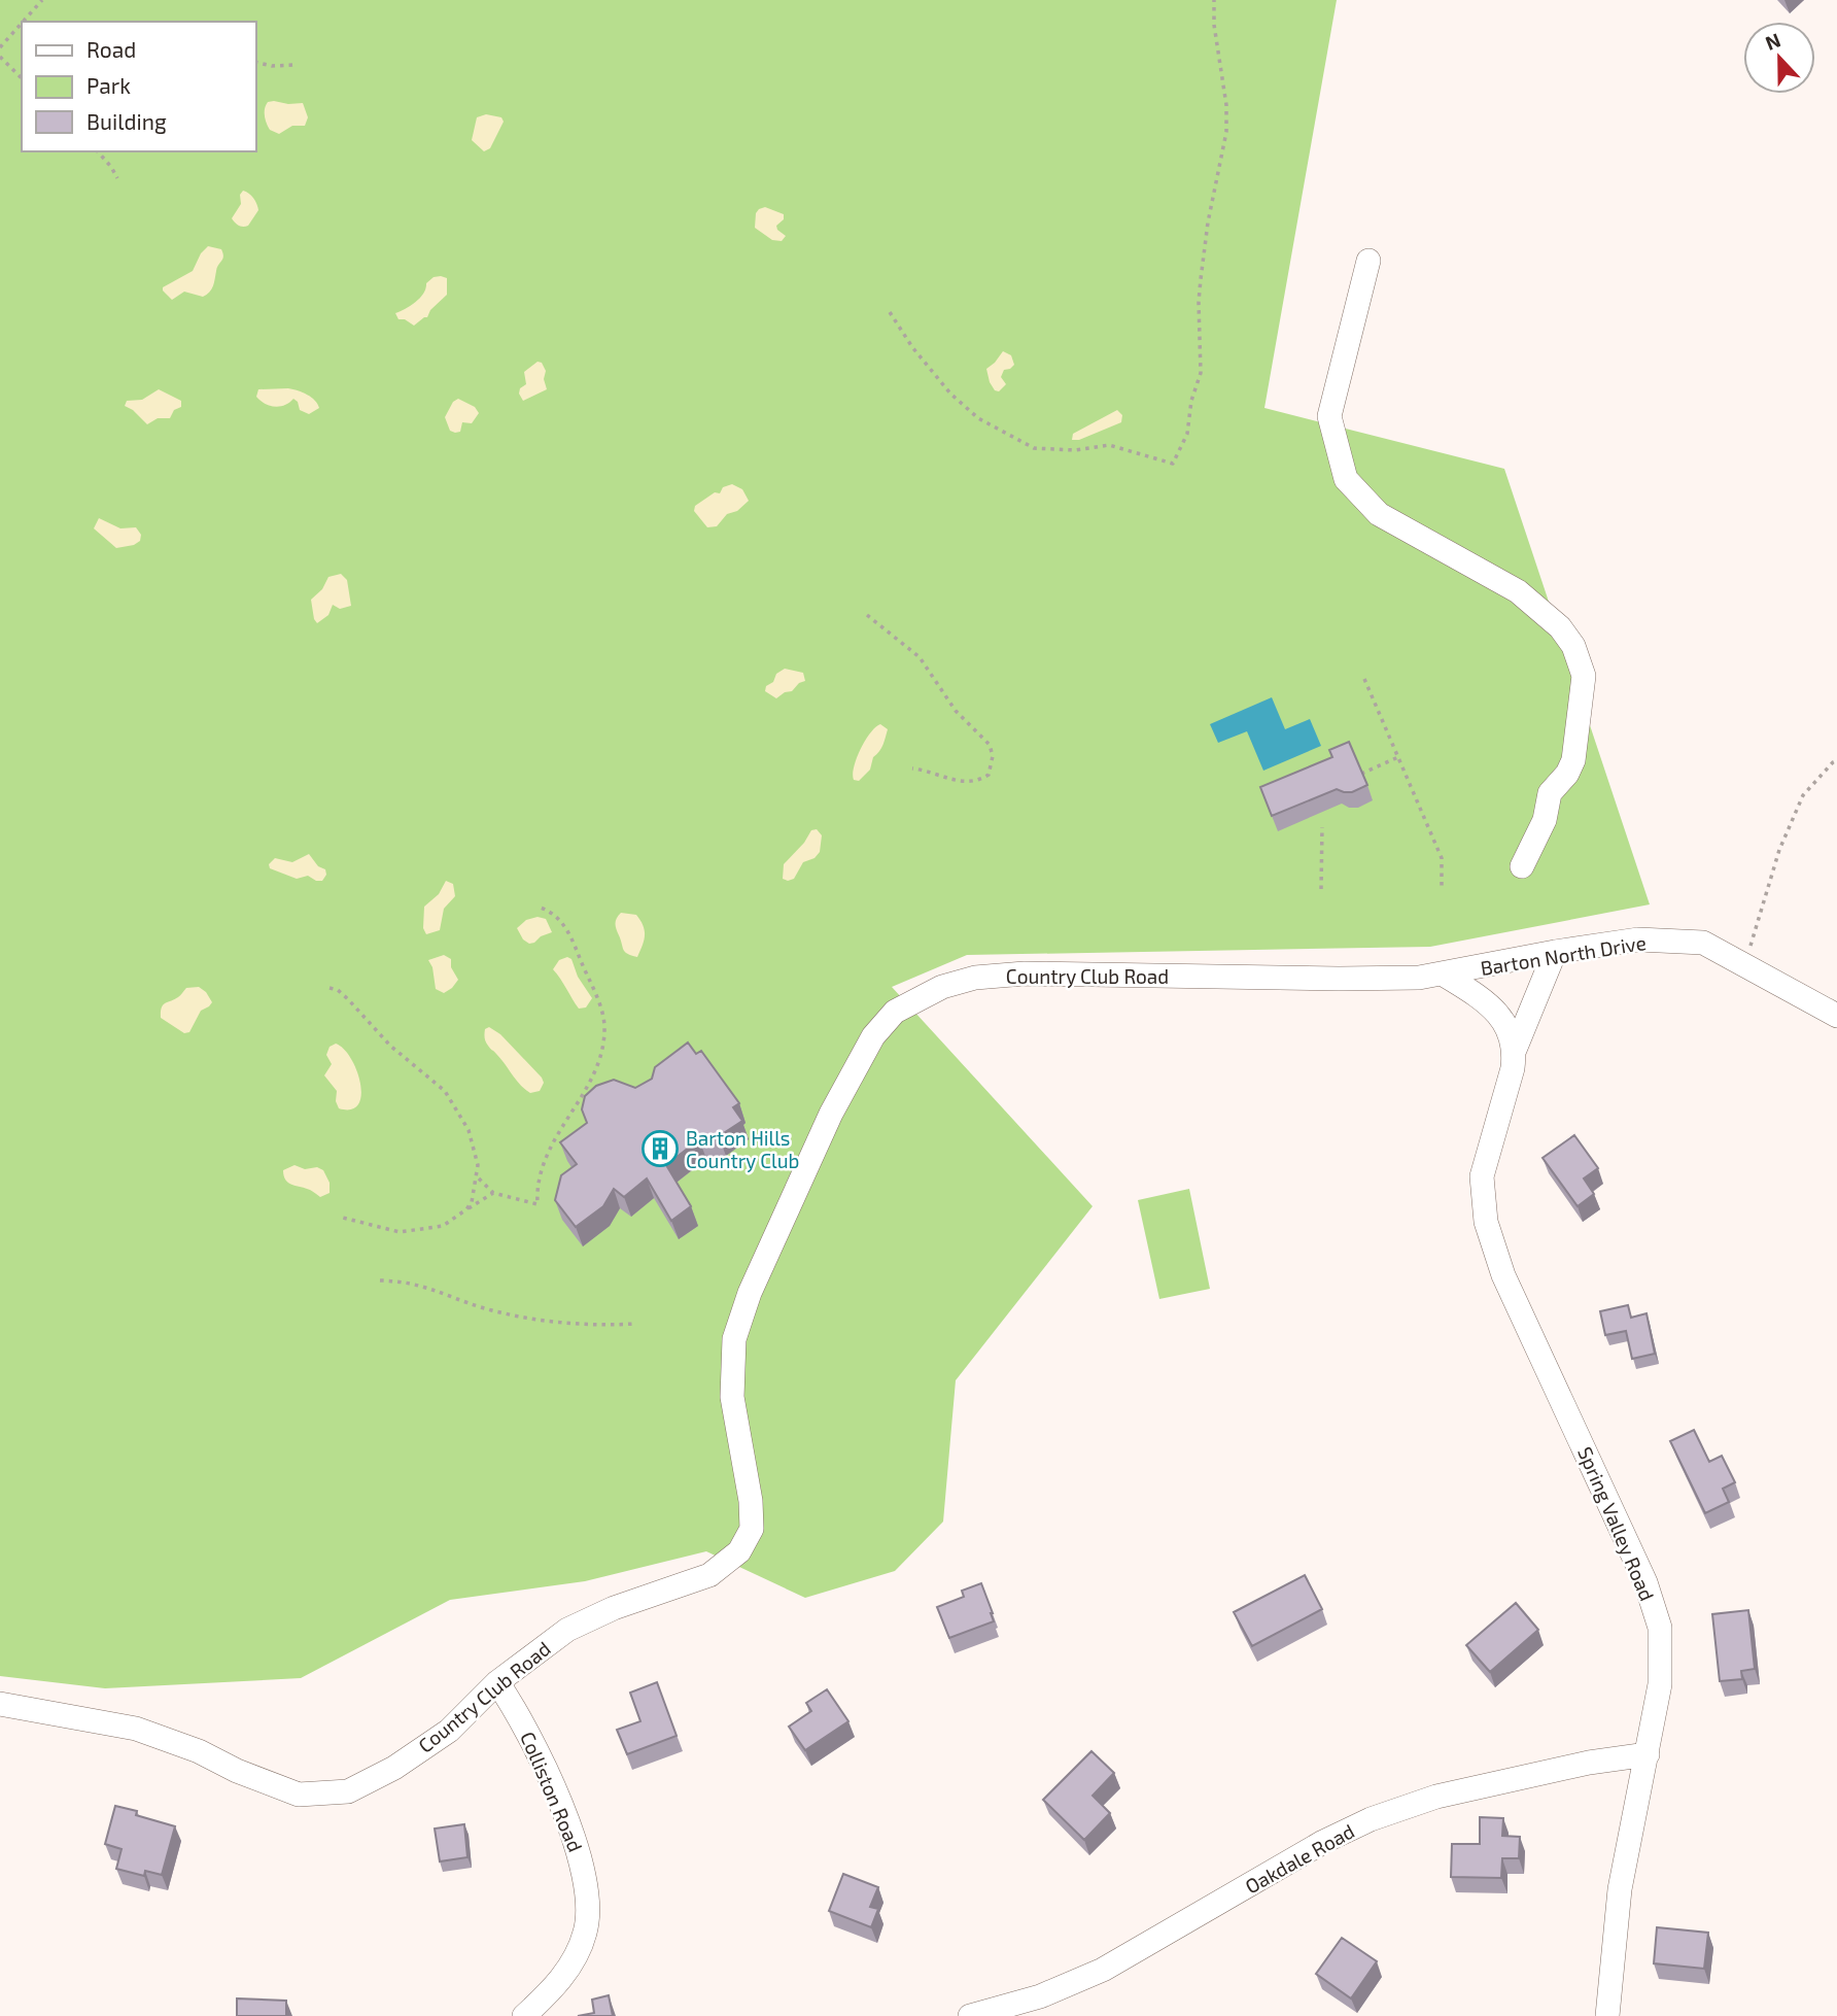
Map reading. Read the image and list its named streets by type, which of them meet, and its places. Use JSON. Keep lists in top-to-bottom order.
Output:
{
  "streets": {
    "street": [
      "Barton North Drive",
      "Country Club Road",
      "Spring Valley Road",
      "Colliston Road",
      "Oakdale Road"
    ]
  },
  "crossings": [
    ["Barton North Drive", "Country Club Road"],
    ["Barton North Drive", "Spring Valley Road"],
    ["Country Club Road", "Colliston Road"],
    ["Spring Valley Road", "Oakdale Road"]
  ],
  "places": {
    "building": ["Barton Hills Country Club"]
  },
  "legend": ["Road", "Park", "Building"],
  "north": "top"
}
